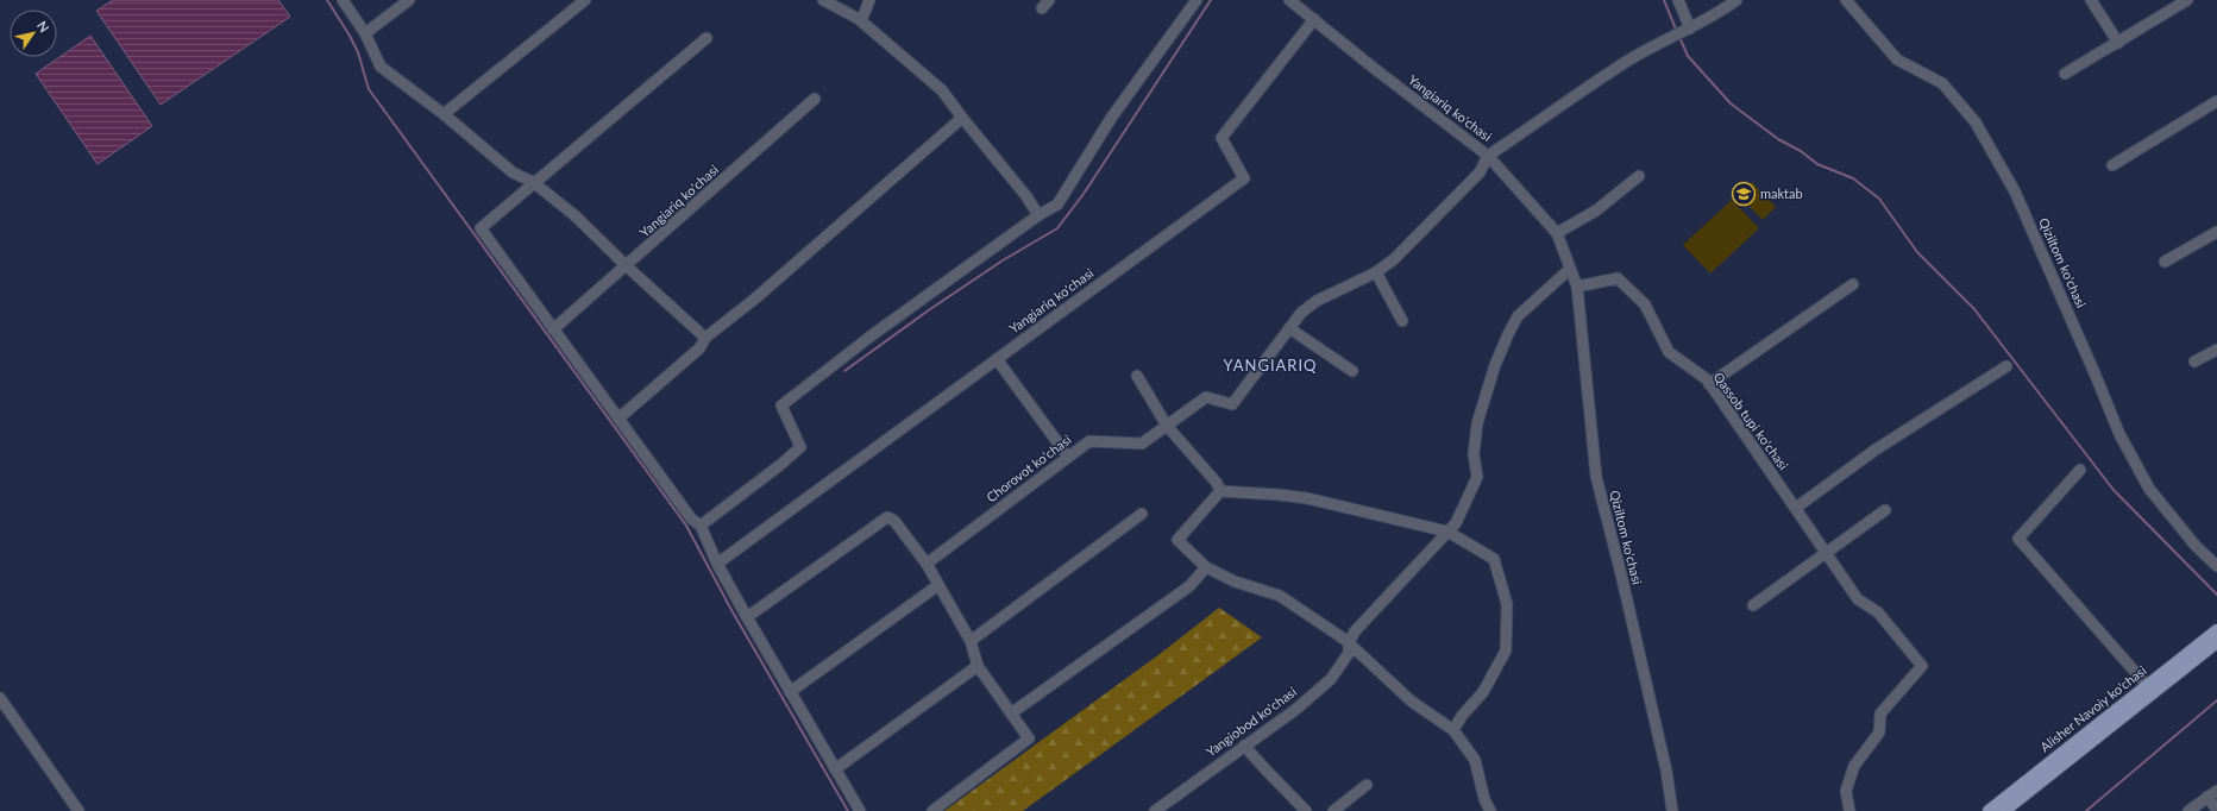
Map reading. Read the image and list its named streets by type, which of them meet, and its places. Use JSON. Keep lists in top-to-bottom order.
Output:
{
  "streets": {
    "main road": ["Alisher Navoiy ko'chasi"],
    "street": [
      "Yangiariq ko'chasi",
      "Qiziltom ko'chasi",
      "Qassob tupi ko'chasi",
      "Chorovot ko'chasi",
      "Yangiobod ko'chasi"
    ]
  },
  "crossings": [
    ["Yangiariq ko'chasi", "Qiziltom ko'chasi"],
    ["Qiziltom ko'chasi", "Qassob tupi ko'chasi"]
  ],
  "districts": ["YANGIARIQ"],
  "places": {
    "school or university": ["maktab"]
  },
  "north": "top right"
}
